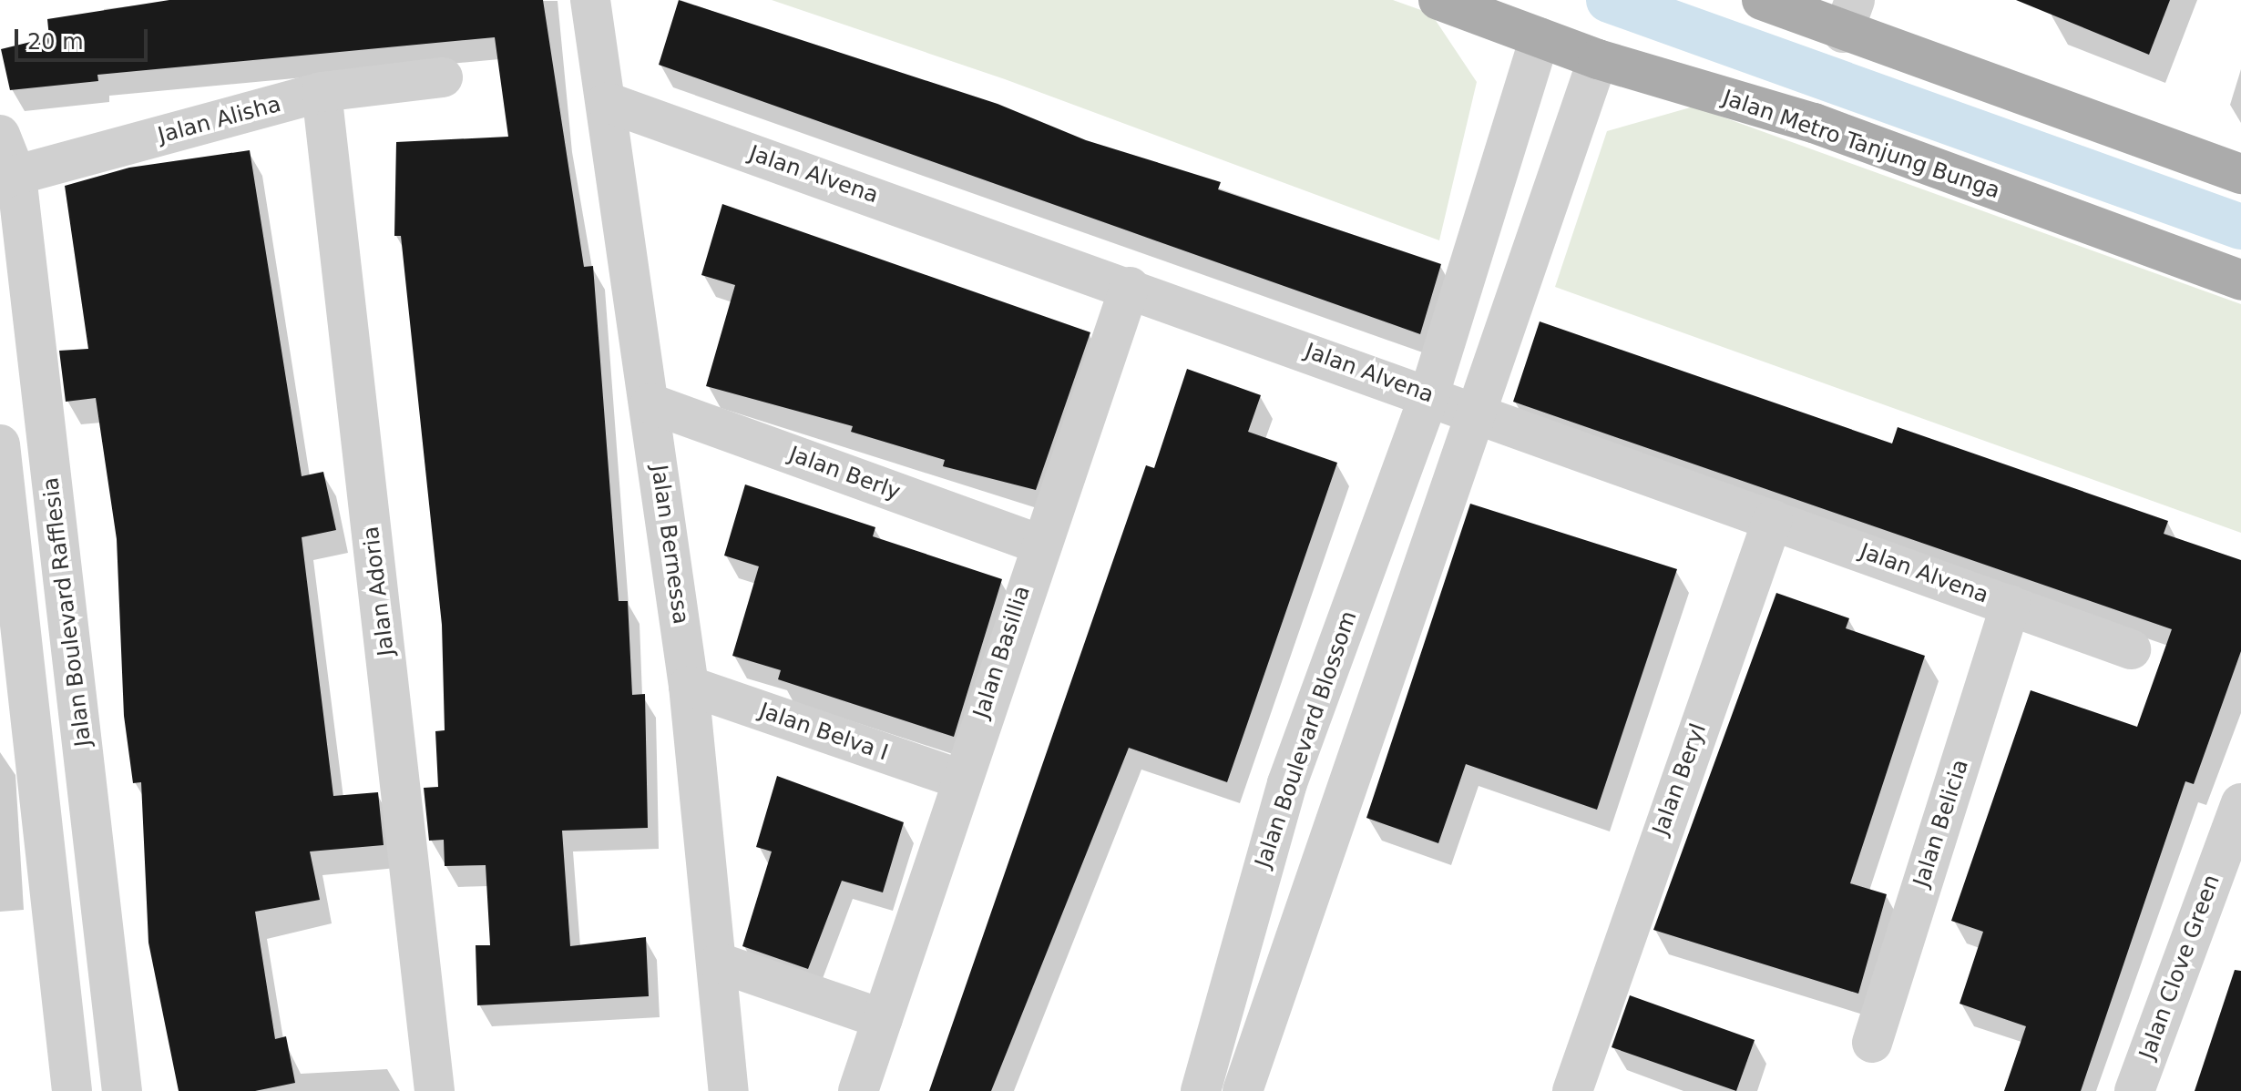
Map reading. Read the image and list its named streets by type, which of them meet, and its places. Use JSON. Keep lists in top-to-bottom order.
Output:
{
  "streets": {
    "main road": ["Jalan Metro Tanjung Bunga"],
    "street": [
      "Jalan Alisha",
      "Jalan Alvena",
      "Jalan Berly",
      "Jalan Bernessa",
      "Jalan Adoria",
      "Jalan Boulevard Rafflesia",
      "Jalan Basillia",
      "Jalan Belva I",
      "Jalan Boulevard Blossom",
      "Jalan Beryl",
      "Jalan Belicia",
      "Jalan Clove Green"
    ]
  },
  "crossings": [
    ["Jalan Alisha", "Jalan Adoria"],
    ["Jalan Alisha", "Jalan Boulevard Rafflesia"],
    ["Jalan Metro Tanjung Bunga", "Jalan Boulevard Blossom"],
    ["Jalan Alvena", "Jalan Bernessa"],
    ["Jalan Alvena", "Jalan Basillia"],
    ["Jalan Alvena", "Jalan Boulevard Blossom"],
    ["Jalan Alvena", "Jalan Beryl"],
    ["Jalan Alvena", "Jalan Belicia"],
    ["Jalan Berly", "Jalan Bernessa"],
    ["Jalan Berly", "Jalan Basillia"],
    ["Jalan Bernessa", "Jalan Belva I"],
    ["Jalan Basillia", "Jalan Belva I"]
  ],
  "scale_bar": "20 m"
}
